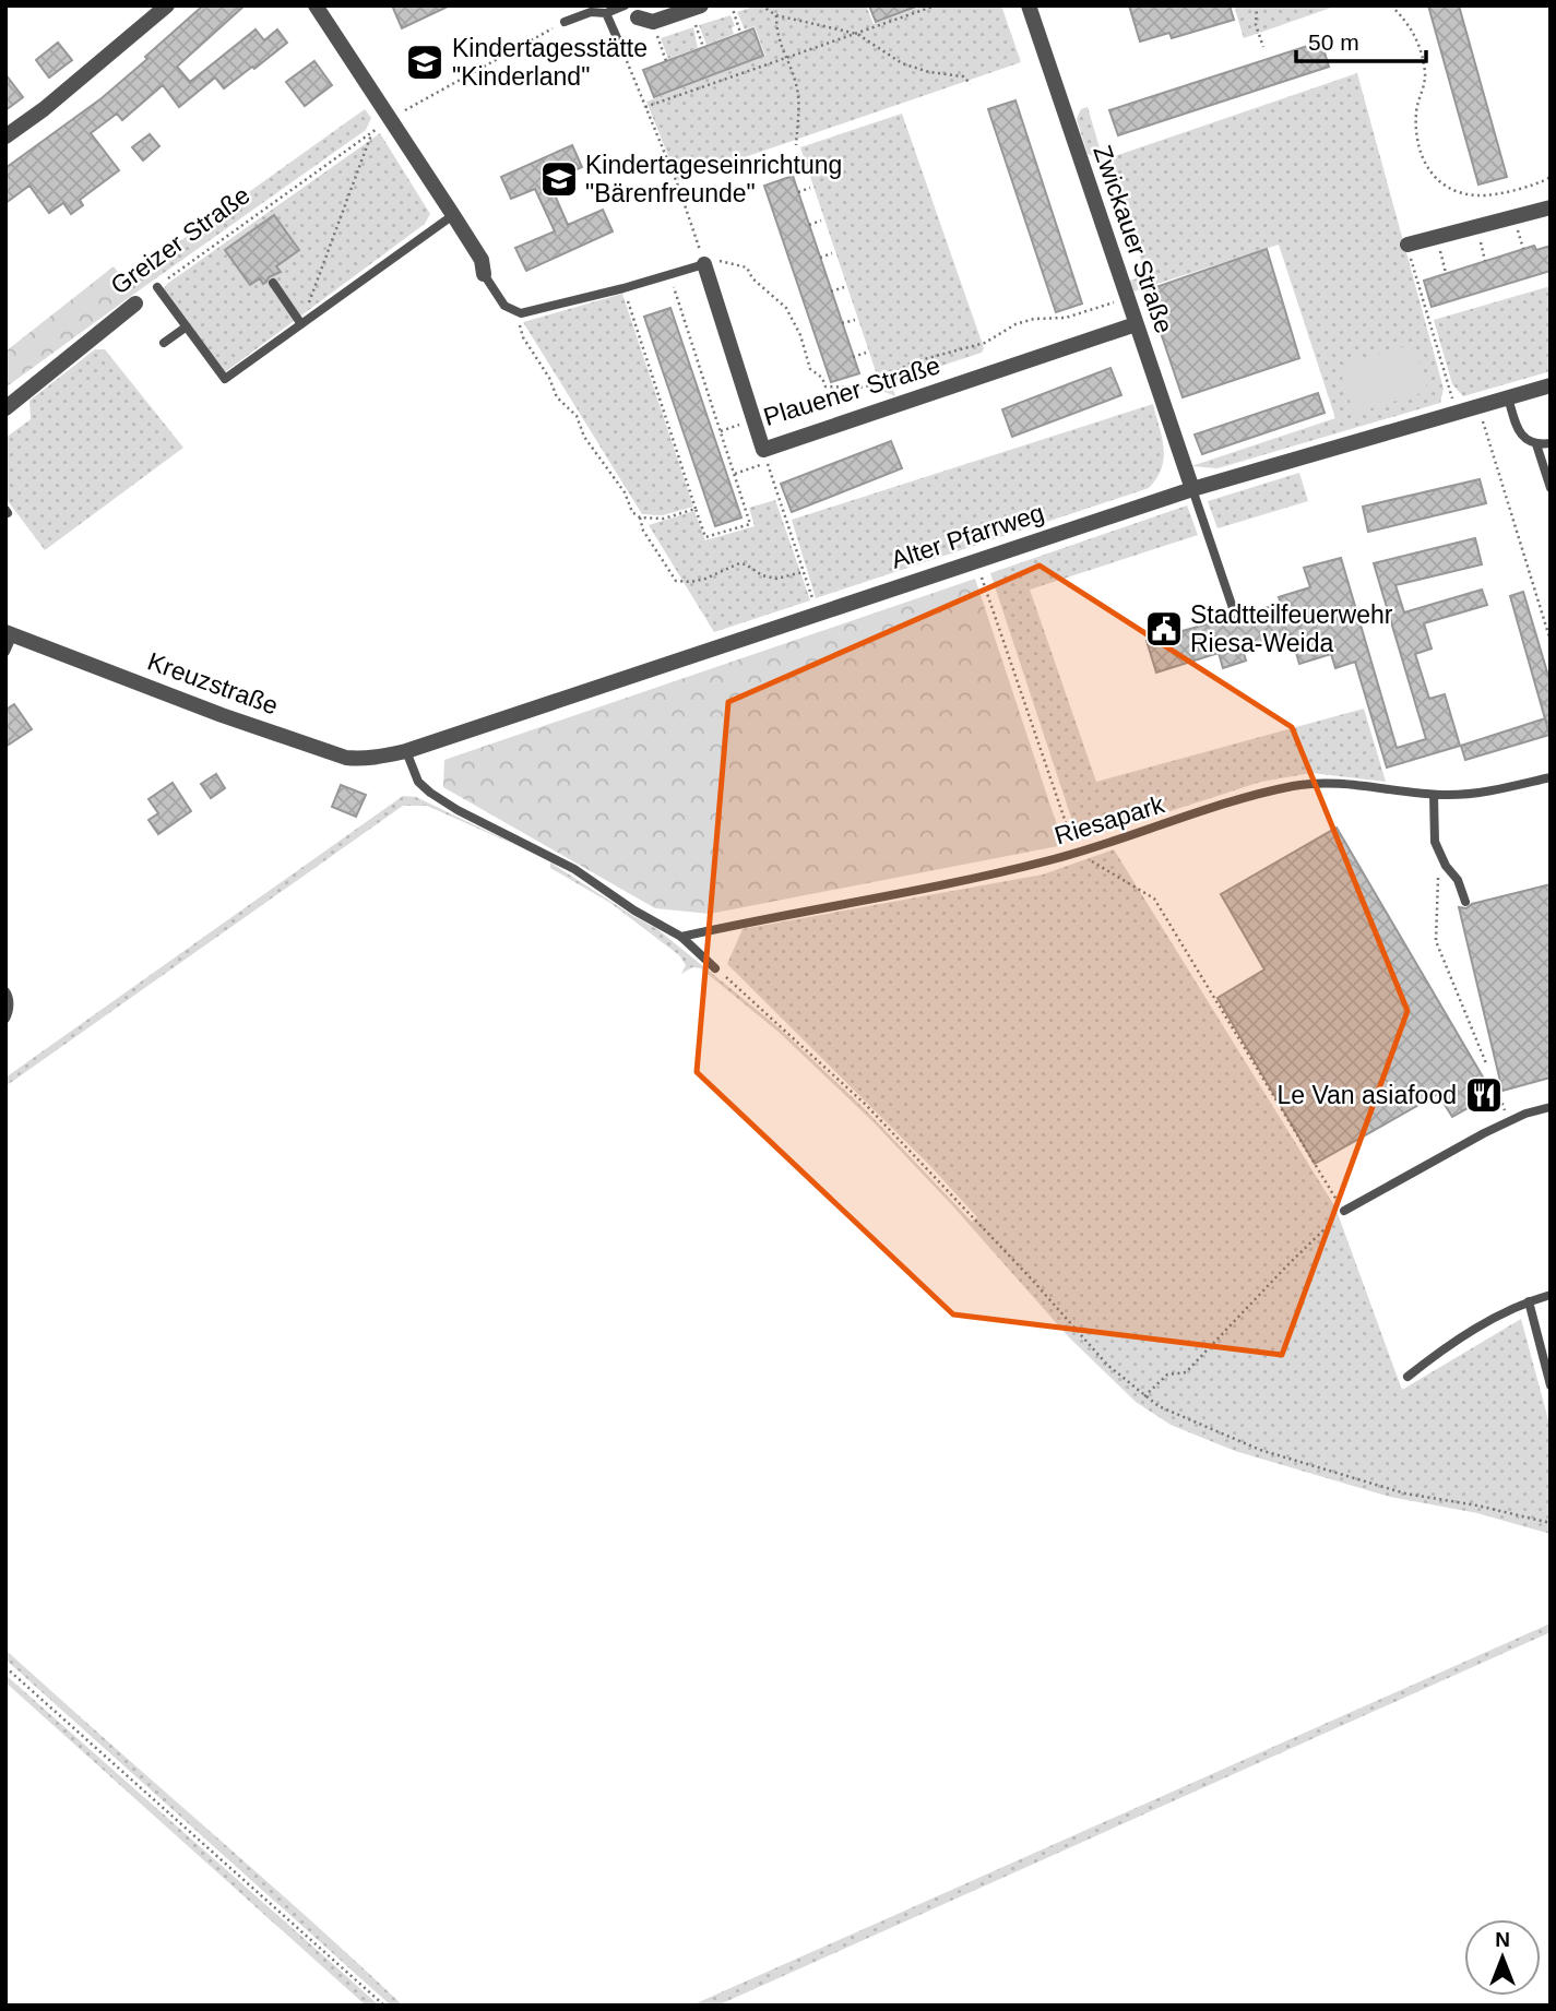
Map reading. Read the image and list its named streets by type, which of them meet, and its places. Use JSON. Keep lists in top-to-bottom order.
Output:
{
  "streets": {
    "street": [
      "Zwickauer Straße",
      "Greizer Straße",
      "Plauener Straße",
      "Alter Pfarrweg",
      "Kreuzstraße"
    ],
    "lane": ["Riesapark"]
  },
  "crossings": [
    ["Zwickauer Straße", "Plauener Straße"],
    ["Zwickauer Straße", "Alter Pfarrweg"],
    ["Alter Pfarrweg", "Kreuzstraße"]
  ],
  "places": {
    "school or university": ["Kindertagesstätte \"Kinderland\"", "Kindertageseinrichtung \"Bärenfreunde\""],
    "public building": ["Stadtteilfeuerwehr Riesa-Weida"],
    "restaurant": ["Le Van asiafood"]
  },
  "scale_bar": "50 m",
  "north": "top"
}
